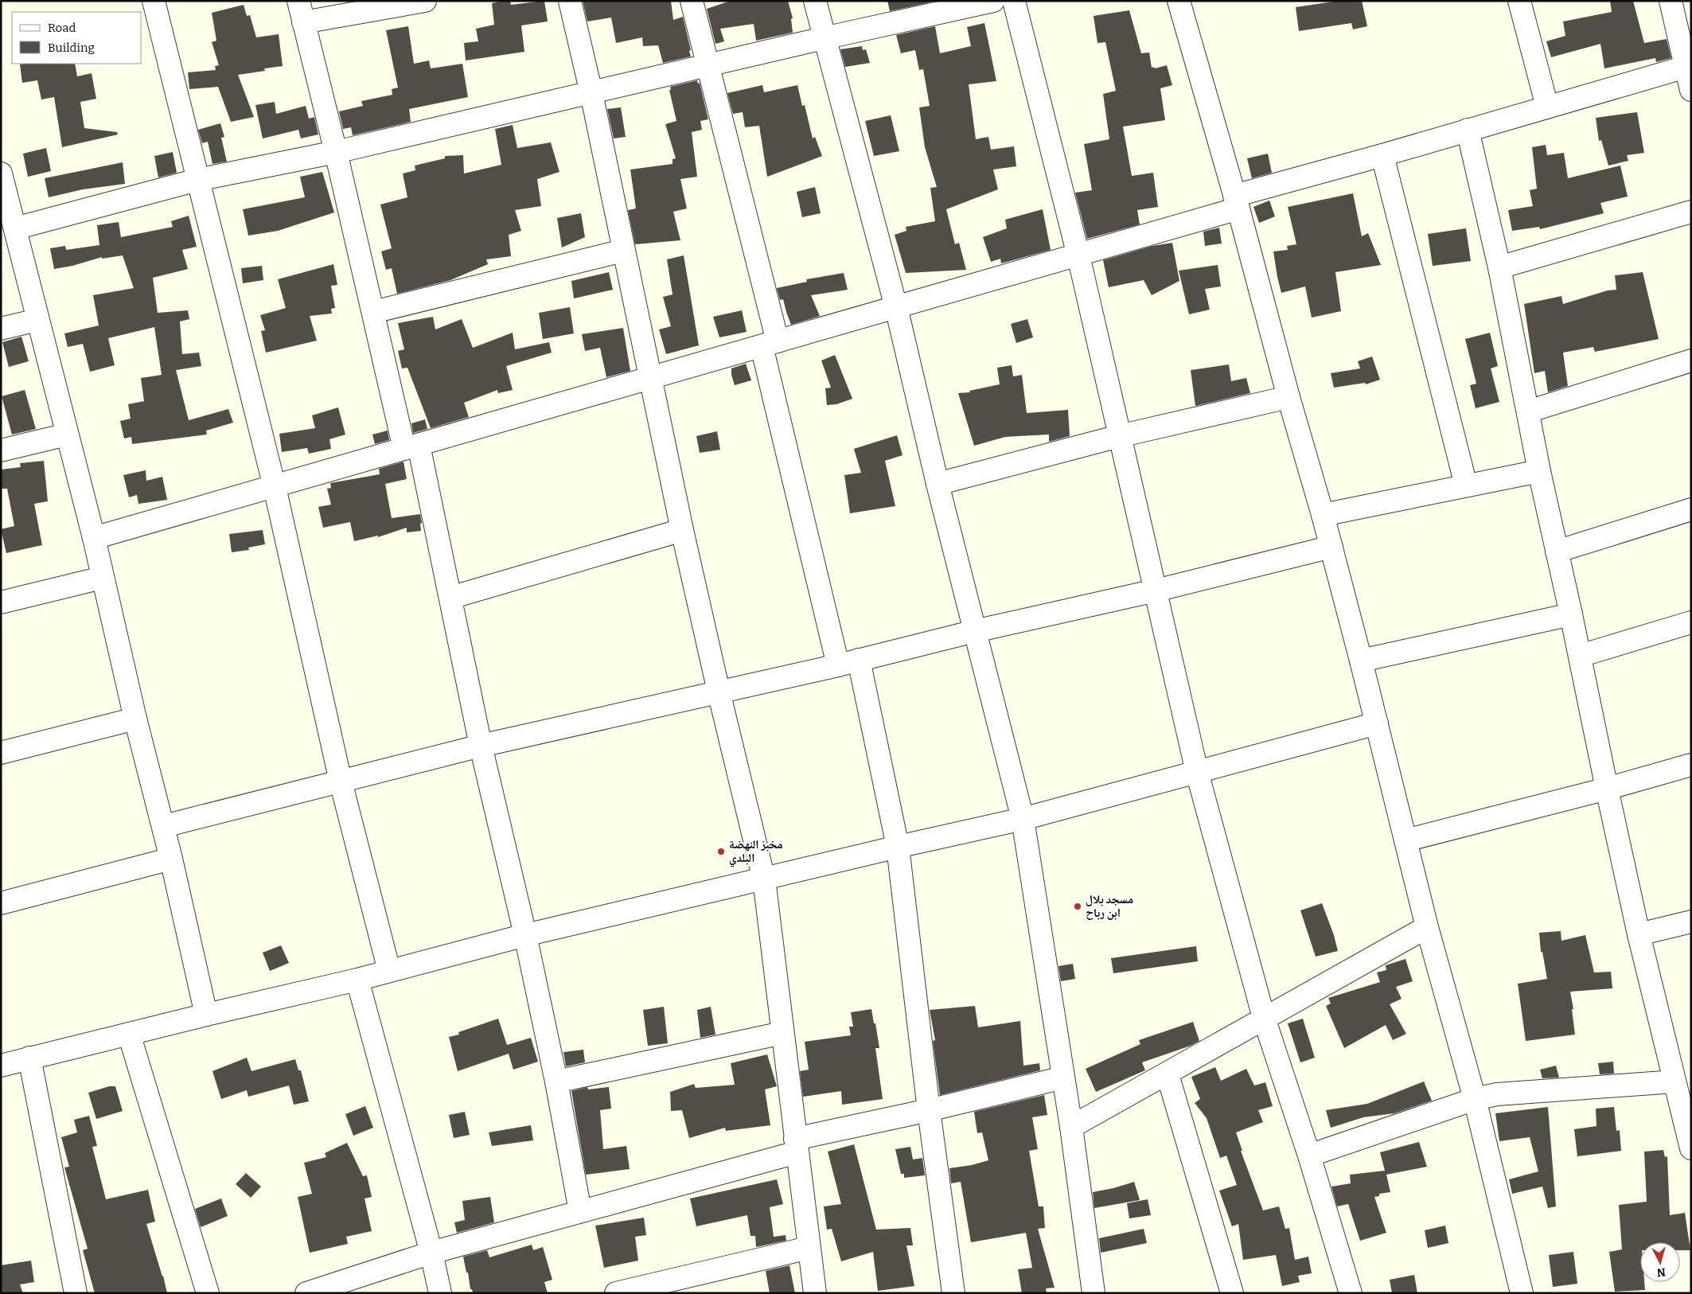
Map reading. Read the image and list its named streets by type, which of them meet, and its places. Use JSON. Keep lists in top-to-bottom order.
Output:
{
  "places": ["مخبز النهضة البلدي", "مسجد بلال ابن رباح"],
  "legend": ["Road", "Building"],
  "north": "bottom"
}
